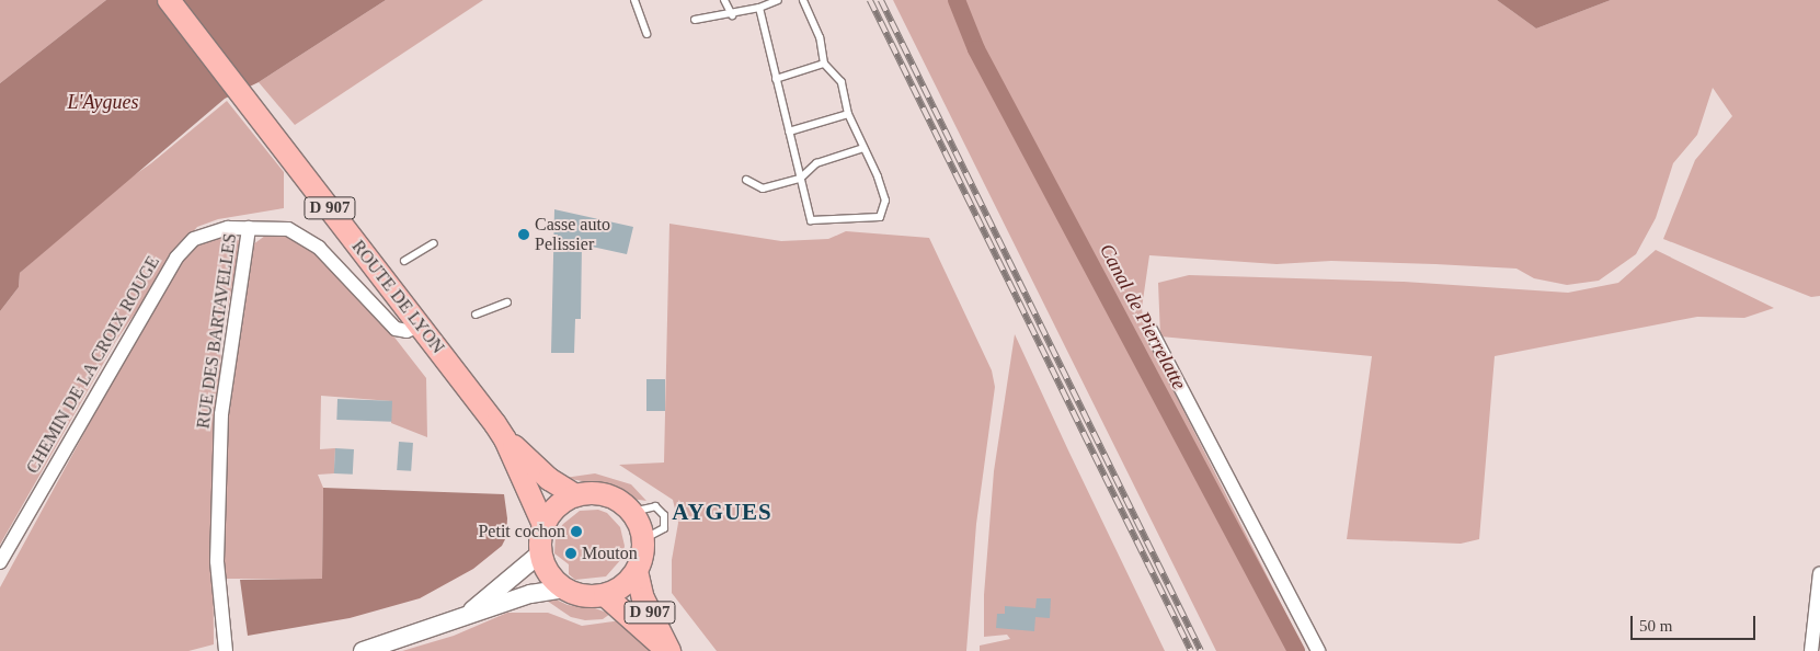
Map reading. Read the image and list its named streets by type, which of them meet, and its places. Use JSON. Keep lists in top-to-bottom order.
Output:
{
  "streets": {
    "main road": ["D 907", "ROUTE DE LYON"],
    "street": ["RUE DES BARTAVELLES", "CHEMIN DE LA CROIX ROUGE"]
  },
  "crossings": [
    ["D 907", "ROUTE DE LYON"],
    ["ROUTE DE LYON", "RUE DES BARTAVELLES"],
    ["RUE DES BARTAVELLES", "CHEMIN DE LA CROIX ROUGE"]
  ],
  "districts": ["AYGUES"],
  "water": ["L'Aygues", "Canal de Pierrelatte"],
  "places": ["Casse auto Pelissier", "Petit cochon", "Mouton"],
  "scale_bar": "50 m"
}
